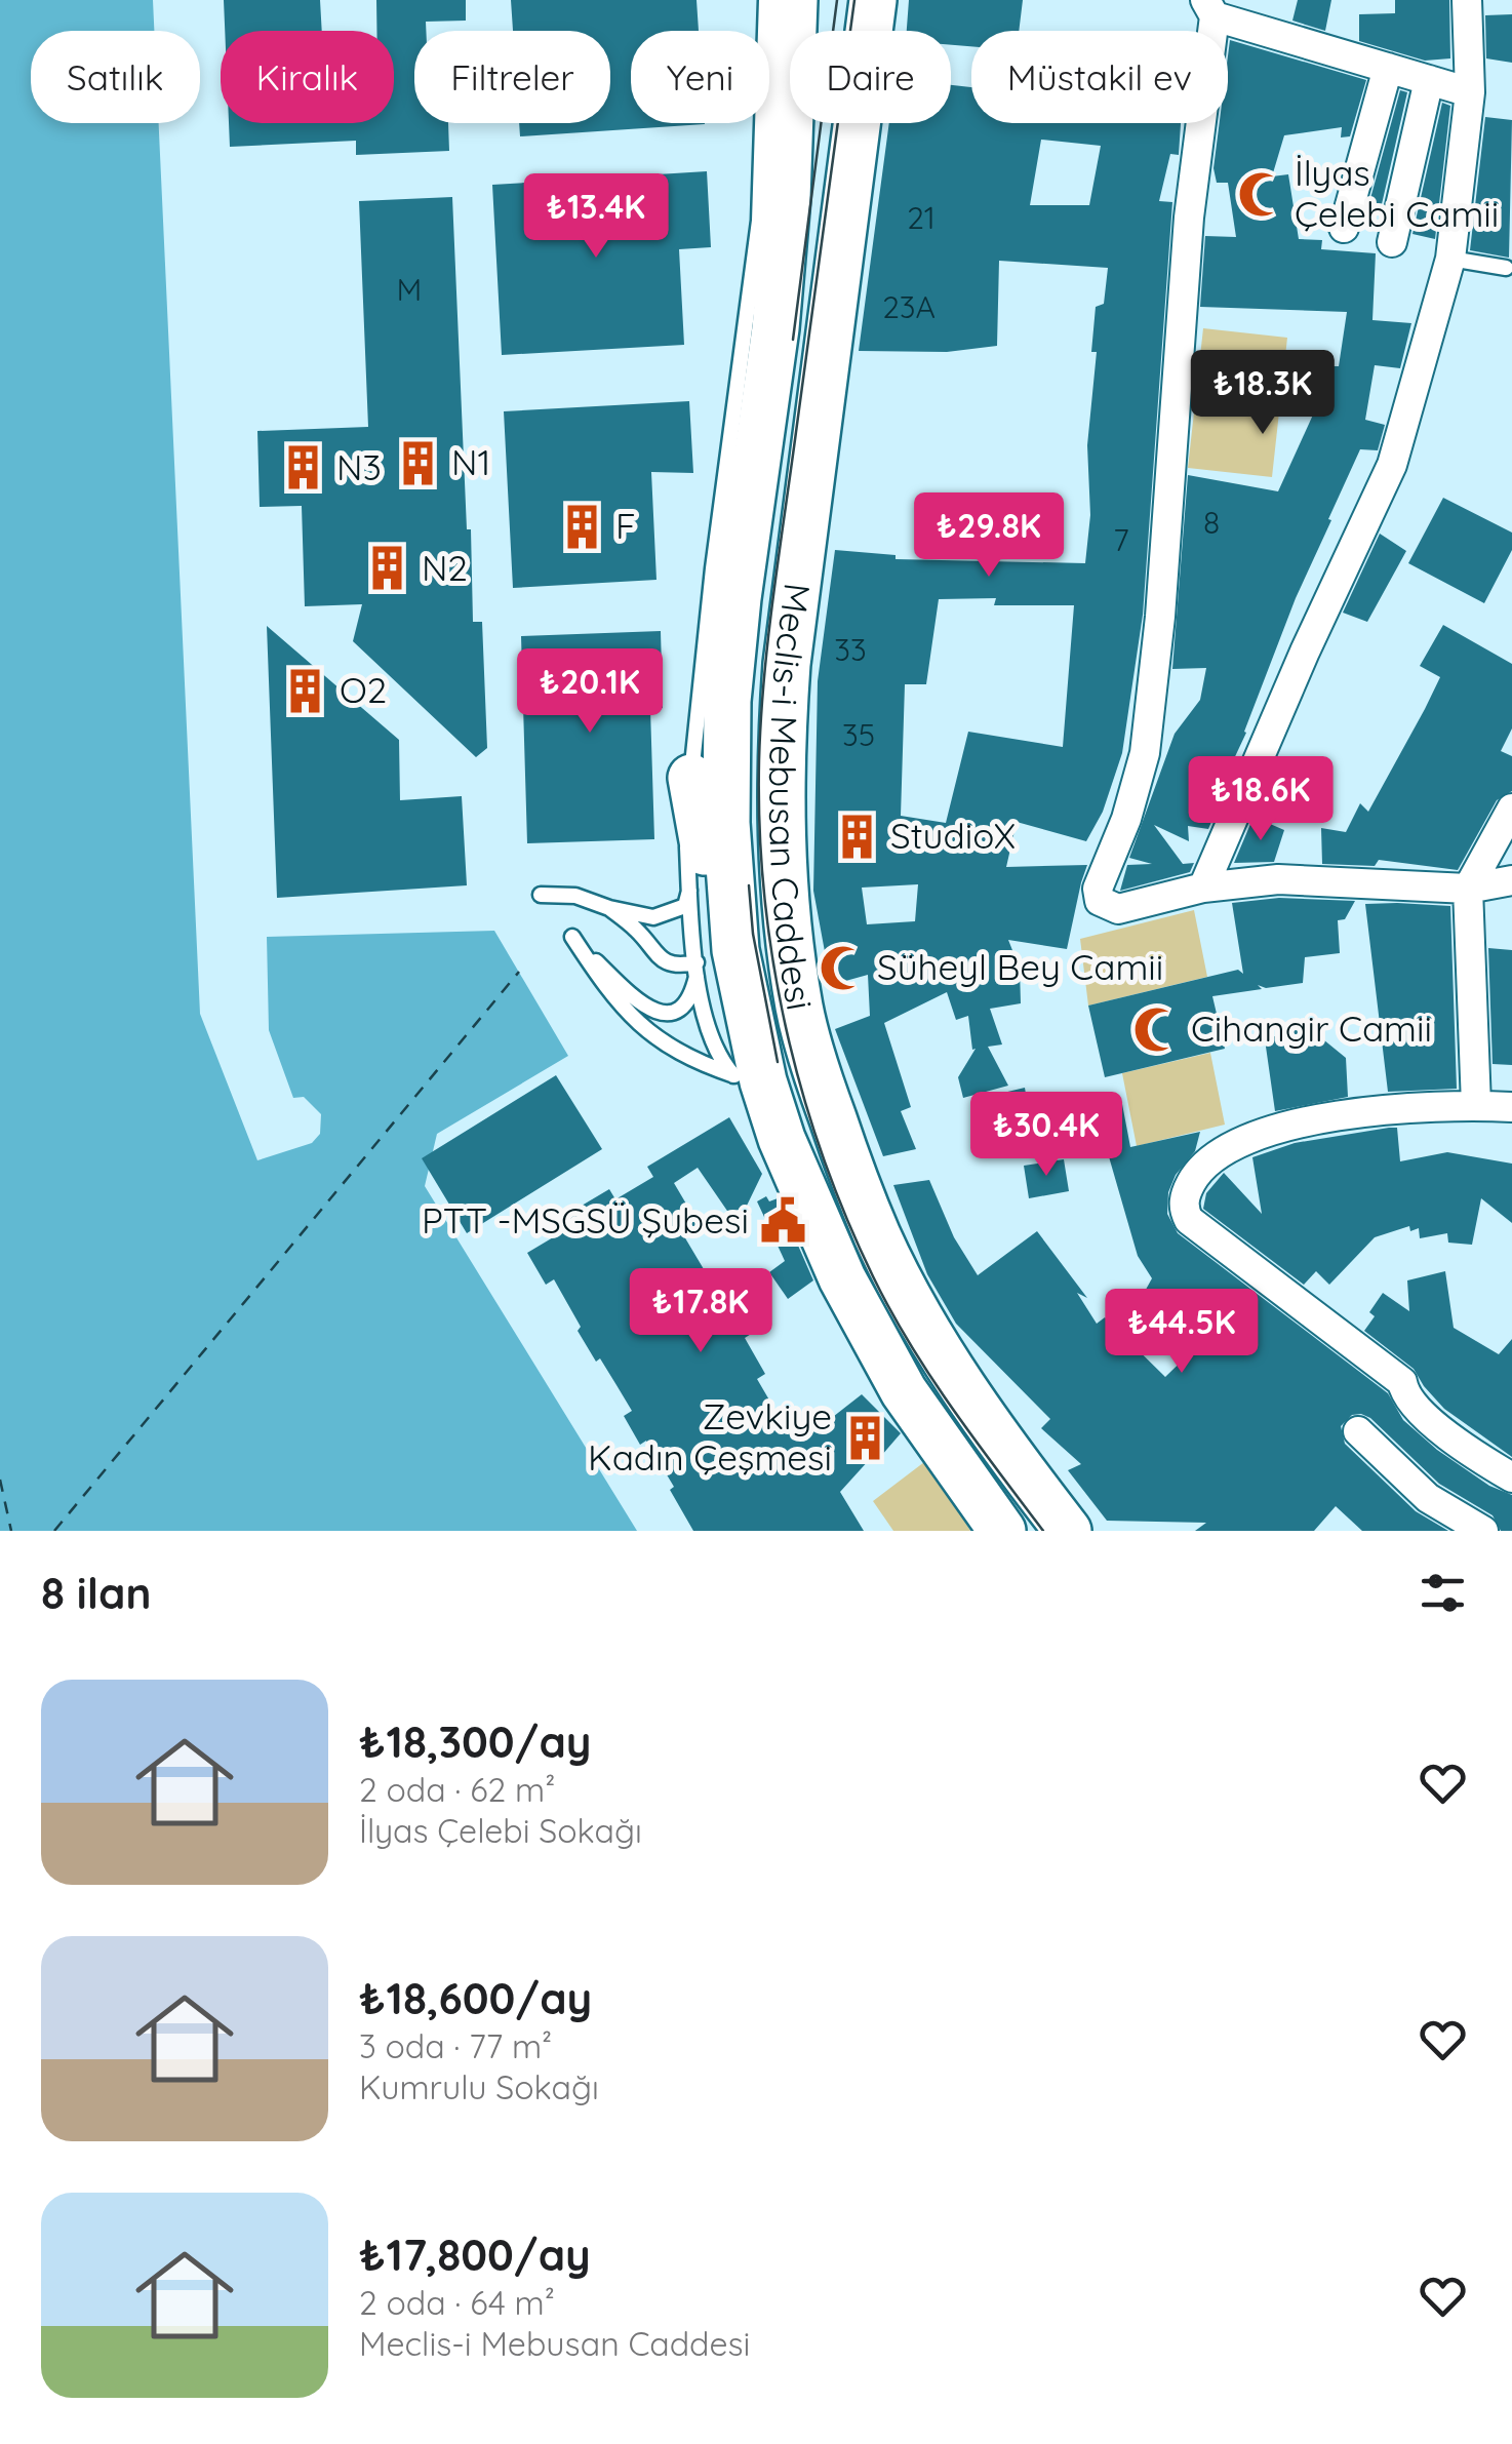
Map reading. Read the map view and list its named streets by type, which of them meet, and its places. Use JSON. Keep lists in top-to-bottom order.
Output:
{
  "streets": {
    "main road": ["Meclis-i Mebusan Caddesi"]
  },
  "places": {
    "mosque": ["İlyas Çelebi Camii", "Süheyl Bey Camii", "Cihangir Camii"],
    "building": [
      "N1",
      "N3",
      "F",
      "N2",
      "O2",
      "StudioX",
      "Zevkiye Kadın Çeşmesi"
    ],
    "public building": ["PTT -MSGSÜ Şubesi"]
  },
  "house_numbers": [
    "21",
    "M",
    "23A",
    "8",
    "7",
    "33",
    "35"
  ],
  "page": {
    "chip": [
      "Satılık",
      "Kiralık",
      "Filtreler",
      "Yeni",
      "Daire",
      "Müstakil ev"
    ],
    "price": [
      "₺13.4K",
      "₺18.3K",
      "₺29.8K",
      "₺20.1K",
      "₺18.6K",
      "₺30.4K",
      "₺17.8K",
      "₺44.5K"
    ],
    "heading": "8 ilan",
    "list": [
      {
        "name": "₺18,300/ay",
        "note": "2 oda · 62 m² · İlyas Çelebi Sokağı"
      },
      {
        "name": "₺18,600/ay",
        "note": "3 oda · 77 m² · Kumrulu Sokağı"
      },
      {
        "name": "₺17,800/ay",
        "note": "2 oda · 64 m² · Meclis-i Mebusan Caddesi"
      }
    ]
  }
}
